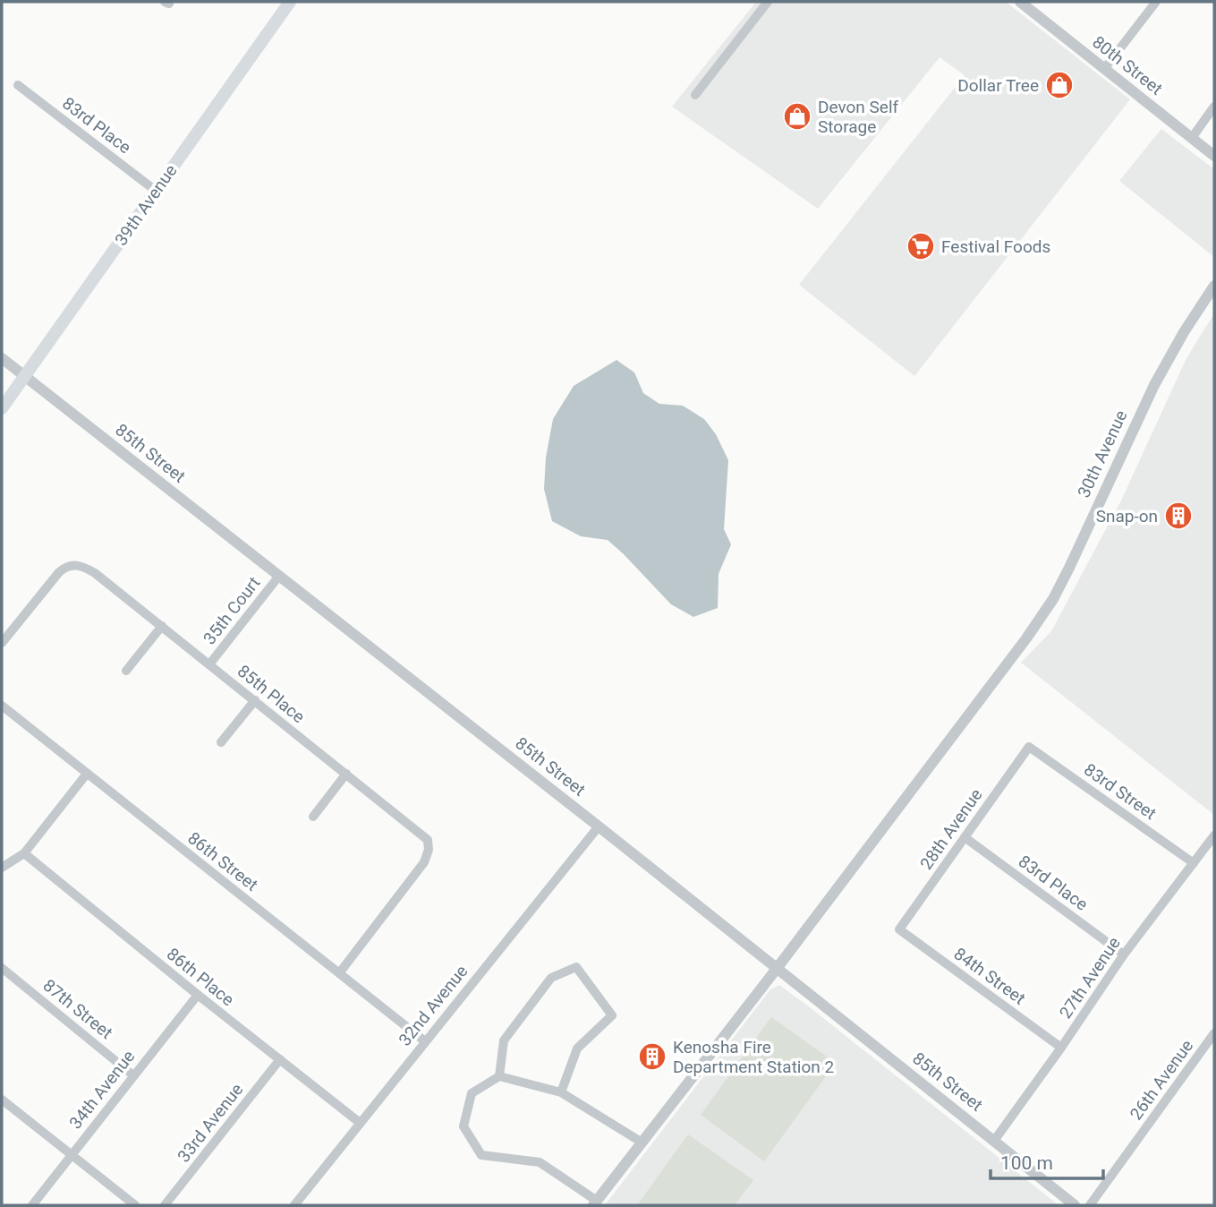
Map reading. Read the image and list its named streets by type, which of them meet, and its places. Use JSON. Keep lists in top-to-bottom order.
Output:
{
  "streets": {
    "main road": ["39th Avenue"],
    "street": [
      "80th Street",
      "83rd Place",
      "85th Street",
      "30th Avenue",
      "35th Court",
      "85th Place",
      "83rd Street",
      "28th Avenue",
      "86th Street",
      "84th Street",
      "86th Place",
      "27th Avenue",
      "32nd Avenue",
      "87th Street",
      "26th Avenue",
      "34th Avenue",
      "33rd Avenue"
    ]
  },
  "crossings": [
    ["83rd Place", "39th Avenue"],
    ["83rd Place", "28th Avenue"],
    ["83rd Place", "27th Avenue"],
    ["39th Avenue", "85th Street"],
    ["85th Street", "30th Avenue"],
    ["85th Street", "35th Court"],
    ["85th Street", "27th Avenue"],
    ["85th Street", "32nd Avenue"],
    ["35th Court", "85th Place"],
    ["85th Place", "86th Street"],
    ["83rd Street", "28th Avenue"],
    ["83rd Street", "27th Avenue"],
    ["28th Avenue", "84th Street"],
    ["86th Street", "32nd Avenue"],
    ["84th Street", "27th Avenue"],
    ["86th Place", "32nd Avenue"],
    ["86th Place", "34th Avenue"],
    ["86th Place", "33rd Avenue"],
    ["87th Street", "34th Avenue"]
  ],
  "places": {
    "shop": ["Dollar Tree", "Devon Self Storage"],
    "supermarket": ["Festival Foods"],
    "building": ["Snap-on", "Kenosha Fire Department Station 2"]
  },
  "scale_bar": "100 m"
}
